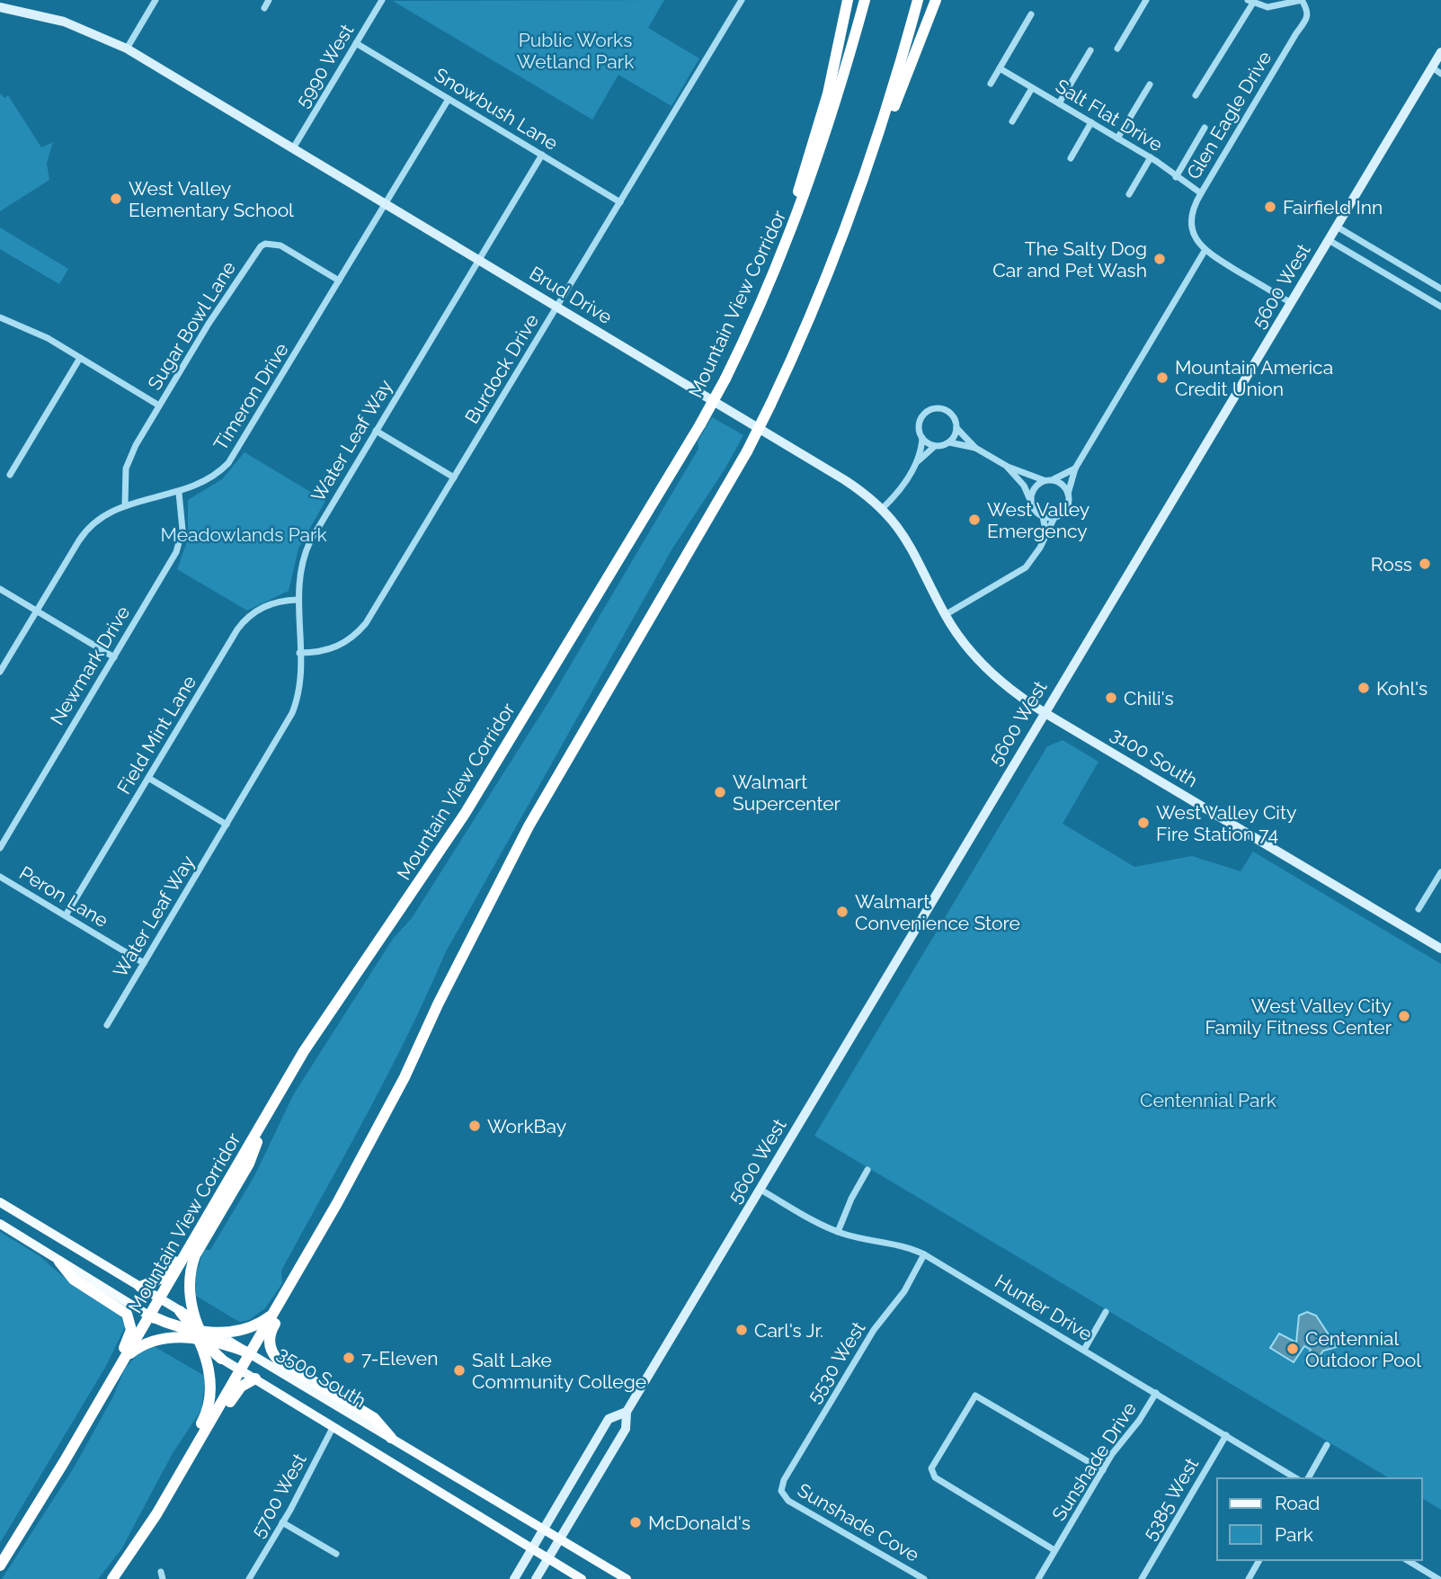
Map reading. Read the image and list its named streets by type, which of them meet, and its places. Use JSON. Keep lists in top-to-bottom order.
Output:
{
  "streets": {
    "highway": ["Mountain View Corridor"],
    "main road": [
      "5600 West",
      "Brud Drive",
      "3100 South",
      "3500 South"
    ],
    "street": [
      "5990 West",
      "Snowbush Lane",
      "Salt Flat Drive",
      "Glen Eagle Drive",
      "Sugar Bowl Lane",
      "Burdock Drive",
      "Timeron Drive",
      "Water Leaf Way",
      "Newmark Drive",
      "Field Mint Lane",
      "Peron Lane",
      "Hunter Drive",
      "5530 West",
      "Sunshade Drive",
      "5700 West",
      "5385 West",
      "Sunshade Cove"
    ]
  },
  "crossings": [
    ["5990 West", "Snowbush Lane"],
    ["5990 West", "Brud Drive"],
    ["Snowbush Lane", "Burdock Drive"],
    ["Snowbush Lane", "Timeron Drive"],
    ["Snowbush Lane", "Water Leaf Way"],
    ["Salt Flat Drive", "Glen Eagle Drive"],
    ["5600 West", "Brud Drive"],
    ["5600 West", "3100 South"],
    ["5600 West", "Hunter Drive"],
    ["5600 West", "3500 South"],
    ["Brud Drive", "Burdock Drive"],
    ["Brud Drive", "Timeron Drive"],
    ["Brud Drive", "Water Leaf Way"],
    ["Brud Drive", "3100 South"],
    ["Sugar Bowl Lane", "Timeron Drive"],
    ["Burdock Drive", "Water Leaf Way"],
    ["Timeron Drive", "Newmark Drive"],
    ["Water Leaf Way", "Field Mint Lane"],
    ["Water Leaf Way", "Peron Lane"],
    ["Field Mint Lane", "Peron Lane"],
    ["Hunter Drive", "5530 West"],
    ["Hunter Drive", "Sunshade Drive"],
    ["Hunter Drive", "5385 West"],
    ["5530 West", "Sunshade Cove"],
    ["3500 South", "5700 West"]
  ],
  "parks": ["Public Works Wetland Park", "Meadowlands Park", "Centennial Park"],
  "places": [
    "West Valley Elementary School",
    "Fairfield Inn",
    "The Salty Dog Car and Pet Wash",
    "Mountain America Credit Union",
    "West Valley Emergency",
    "Ross",
    "Kohl's",
    "Chili's",
    "Walmart Supercenter",
    "West Valley City Fire Station 74",
    "Walmart Convenience Store",
    "West Valley City Family Fitness Center",
    "WorkBay",
    "Carl's Jr.",
    "Centennial Outdoor Pool",
    "7-Eleven",
    "Salt Lake Community College",
    "McDonald's"
  ],
  "legend": ["Road", "Park"]
}
